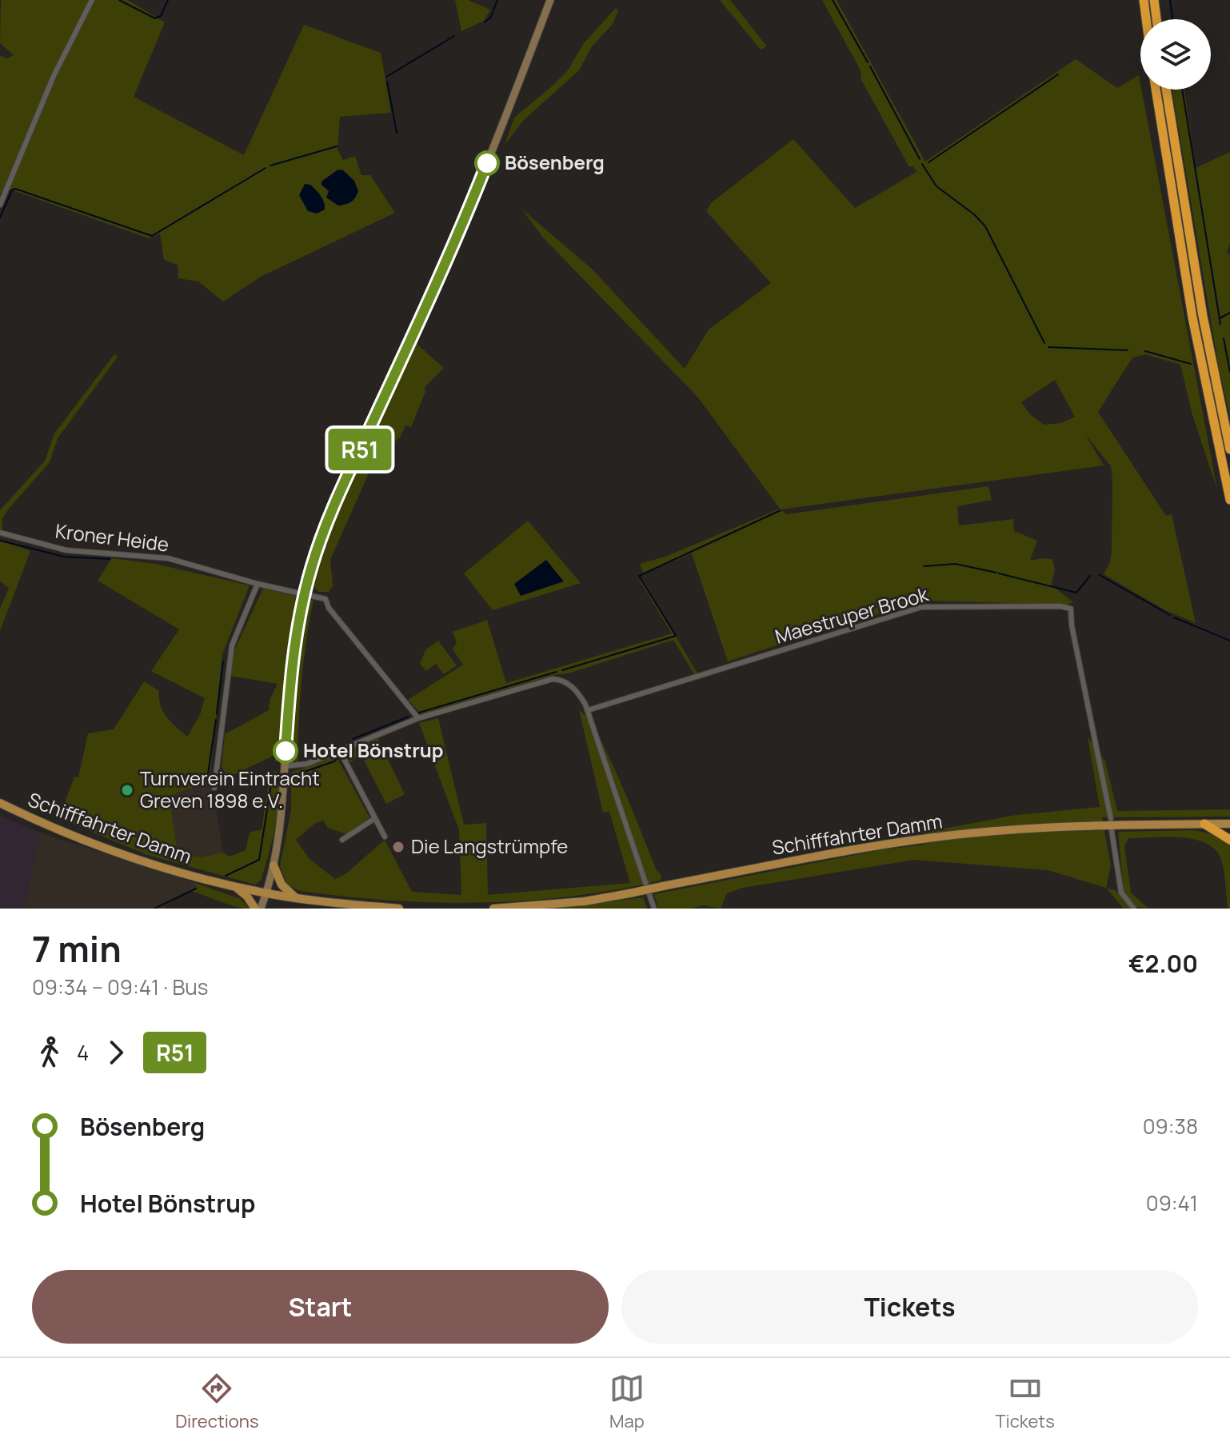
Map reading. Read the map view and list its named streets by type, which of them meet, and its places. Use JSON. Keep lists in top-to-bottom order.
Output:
{
  "streets": {
    "main road": ["Schifffahrter Damm"],
    "street": ["Kroner Heide", "Maestruper Brook"]
  },
  "places": [
    "Bösenberg",
    "Hotel Bönstrup",
    "Turnverein Eintracht Greven 1898 e.V.",
    "Die Langstrümpfe"
  ],
  "lines": ["bus line R51"],
  "page": {
    "on_map": "R51",
    "heading": ["7 min", "09:34 – 09:41 · Bus", "€2.00"],
    "legs": ["4", "R51"],
    "list": [
      {
        "name": "Bösenberg",
        "value": "09:38"
      },
      {
        "name": "Hotel Bönstrup",
        "value": "09:41"
      }
    ],
    "buttons": ["Start", "Tickets"],
    "tabs": ["Directions", "Map", "Tickets"]
  }
}
